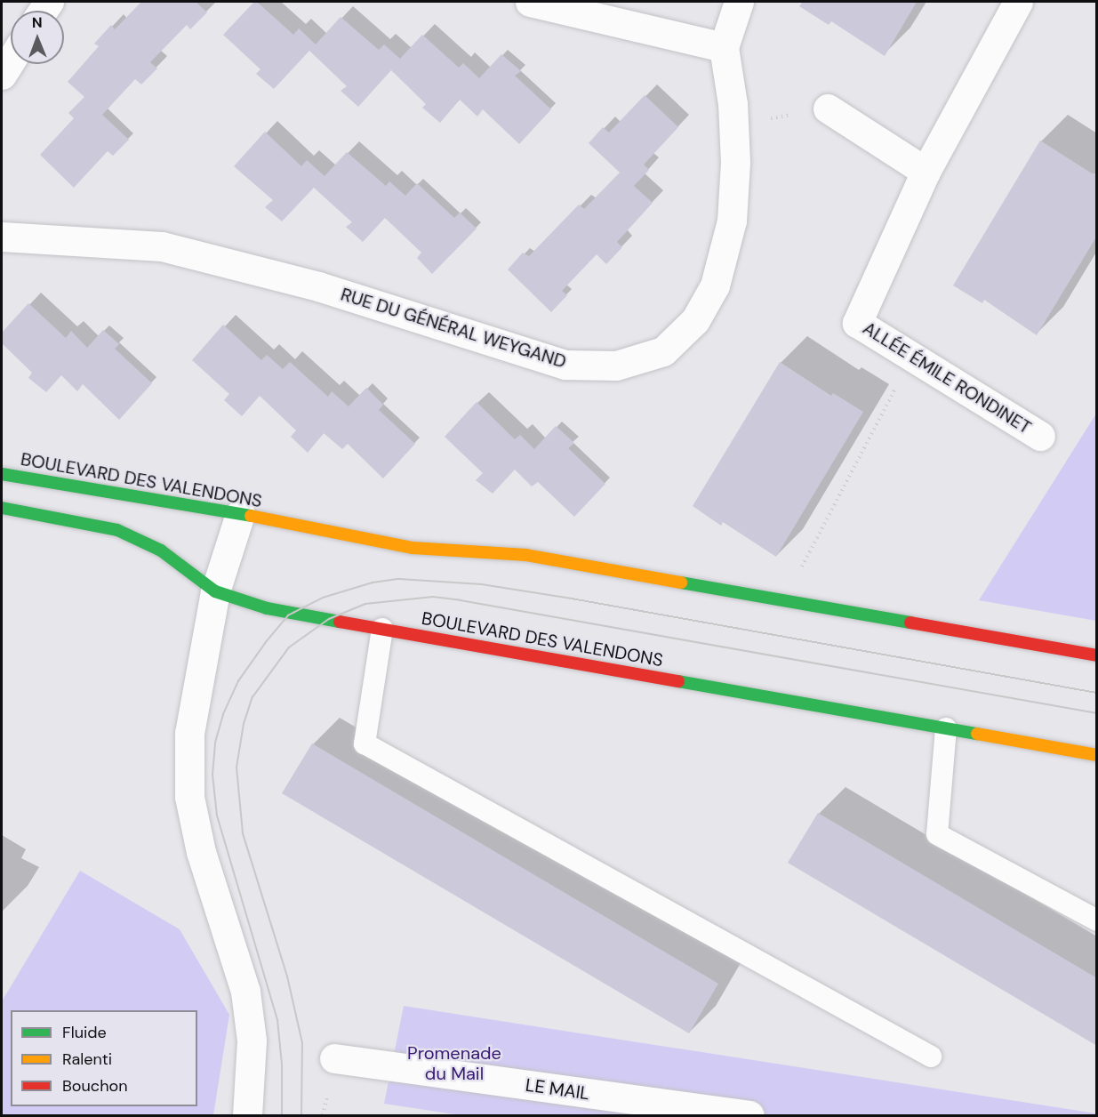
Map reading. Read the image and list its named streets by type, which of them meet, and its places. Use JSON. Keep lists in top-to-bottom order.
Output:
{
  "streets": {
    "street": [
      "RUE DU GÉNÉRAL WEYGAND",
      "ALLÉE ÉMILE RONDINET",
      "BOULEVARD DES VALENDONS",
      "LE MAIL"
    ]
  },
  "parks": ["Promenade du Mail"],
  "legend": ["Fluide", "Ralenti", "Bouchon"],
  "north": "top"
}
